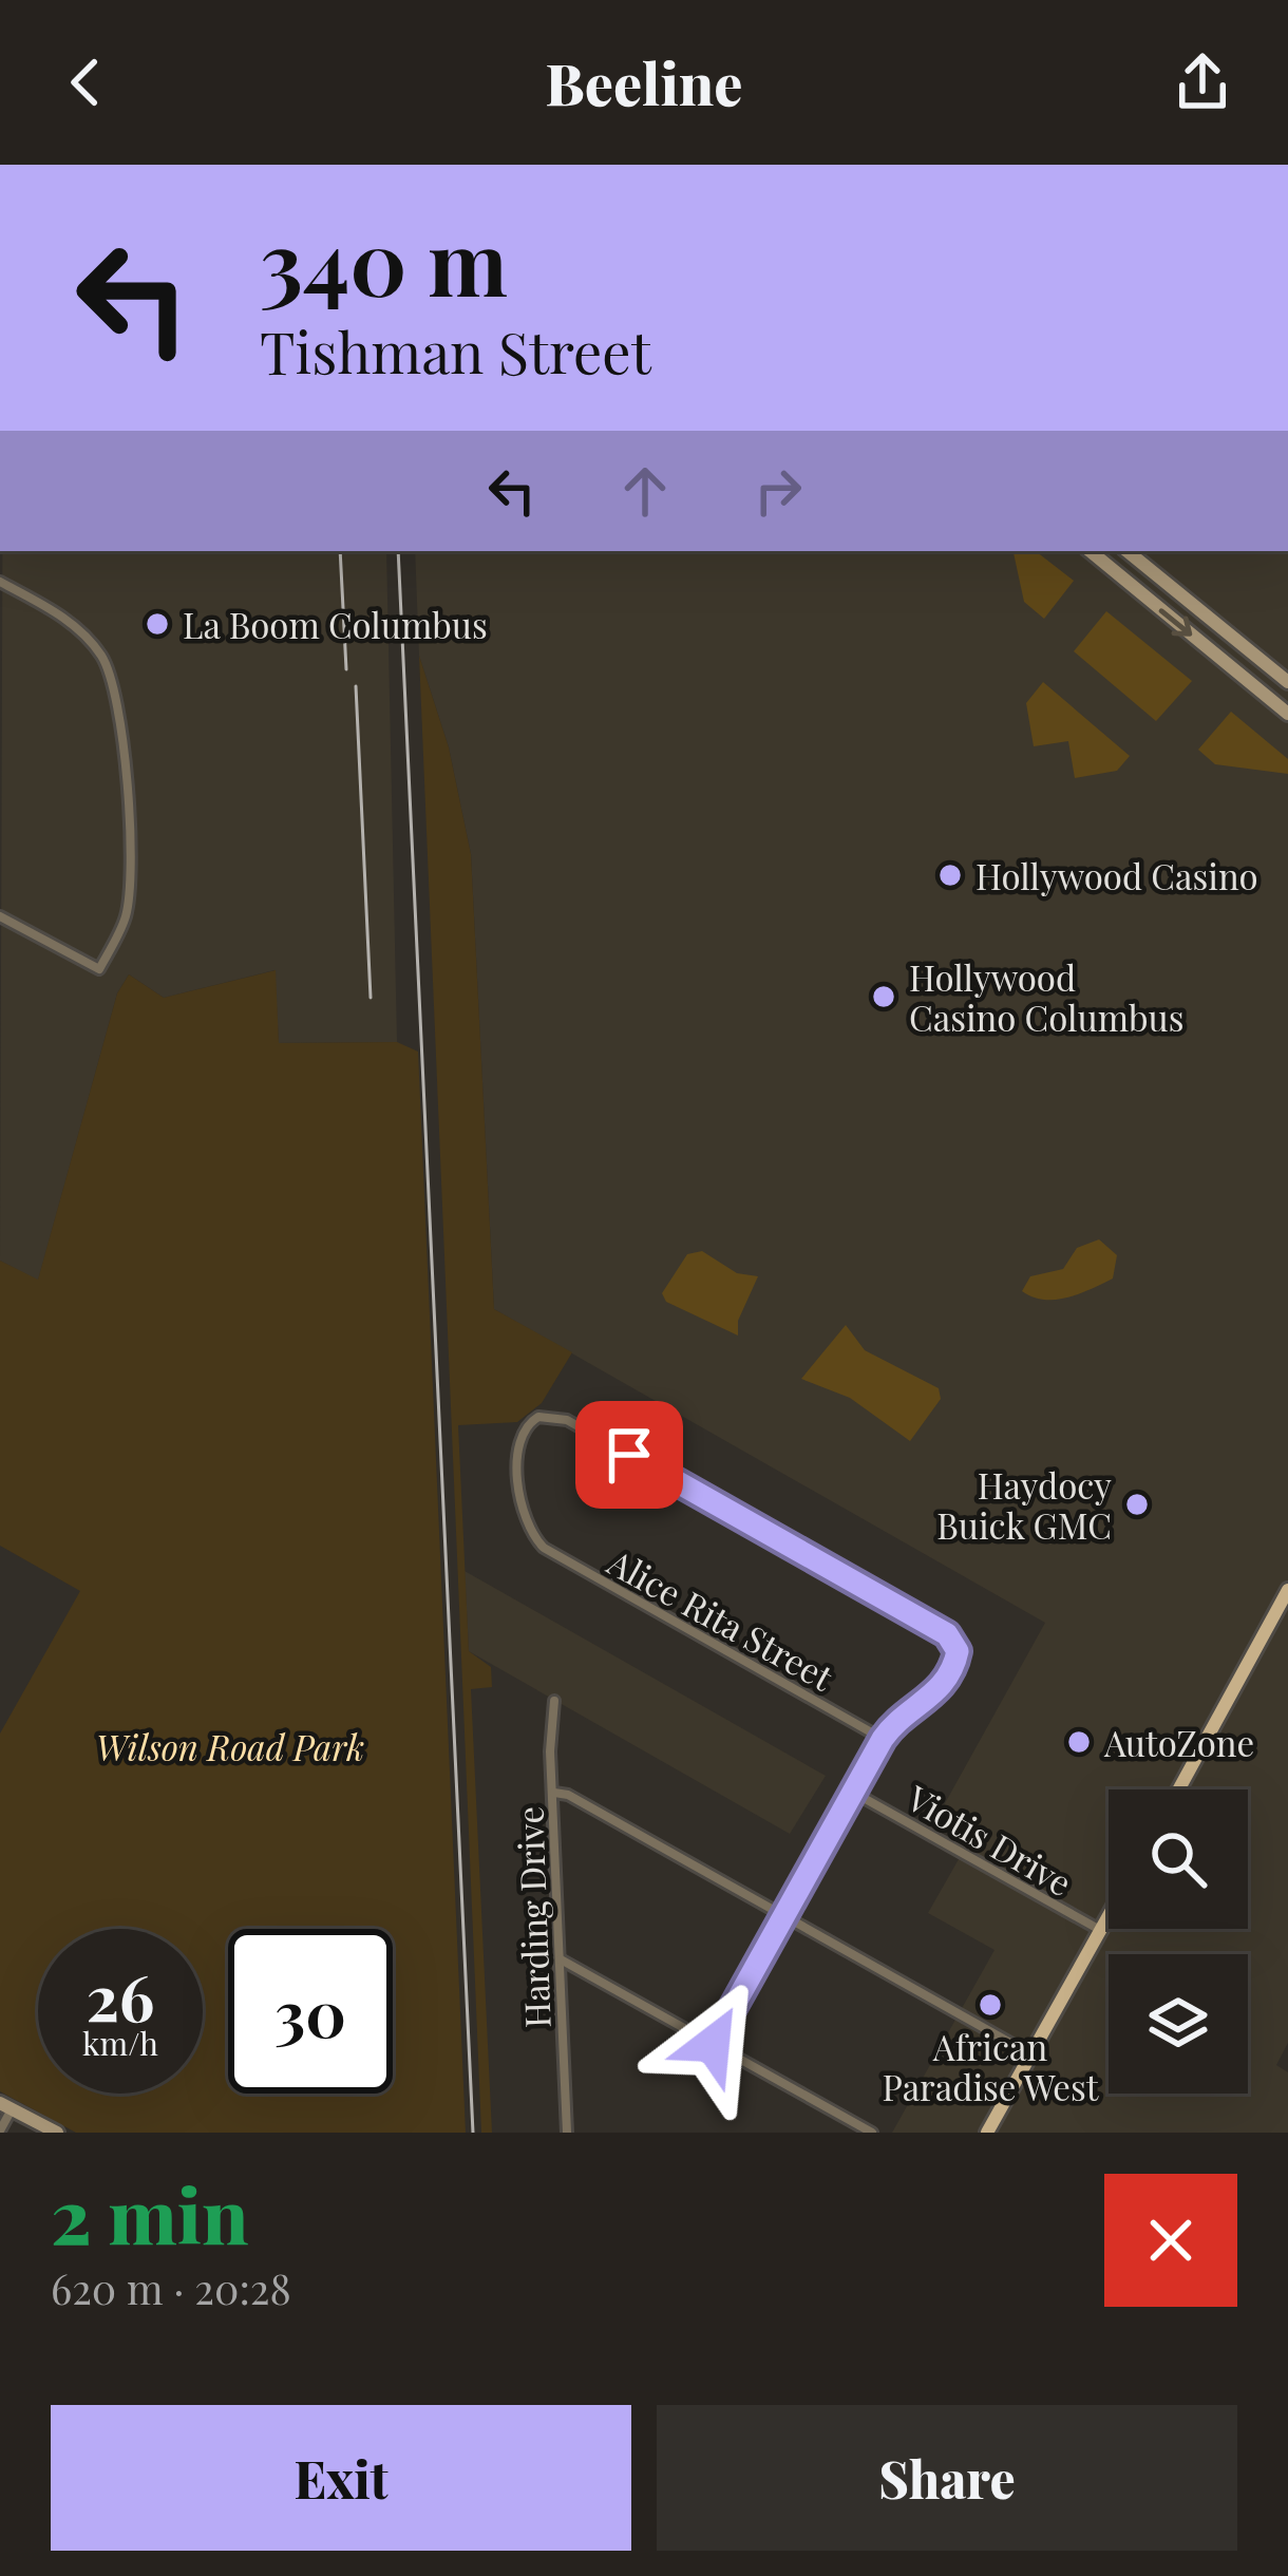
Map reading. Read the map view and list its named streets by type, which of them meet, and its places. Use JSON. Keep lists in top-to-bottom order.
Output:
{
  "streets": {
    "street": ["Alice Rita Street", "Viotis Drive", "Harding Drive"]
  },
  "parks": ["Wilson Road Park"],
  "places": [
    "La Boom Columbus",
    "Hollywood Casino",
    "Hollywood Casino Columbus",
    "Haydocy Buick GMC",
    "AutoZone",
    "African Paradise West"
  ],
  "page": {
    "header": "Beeline",
    "turn": ["340 m", "Tishman Street"],
    "speed": "26 km/h",
    "limit": "30",
    "heading": ["2 min", "620 m · 20:28"],
    "buttons": ["Exit", "Share"]
  }
}
